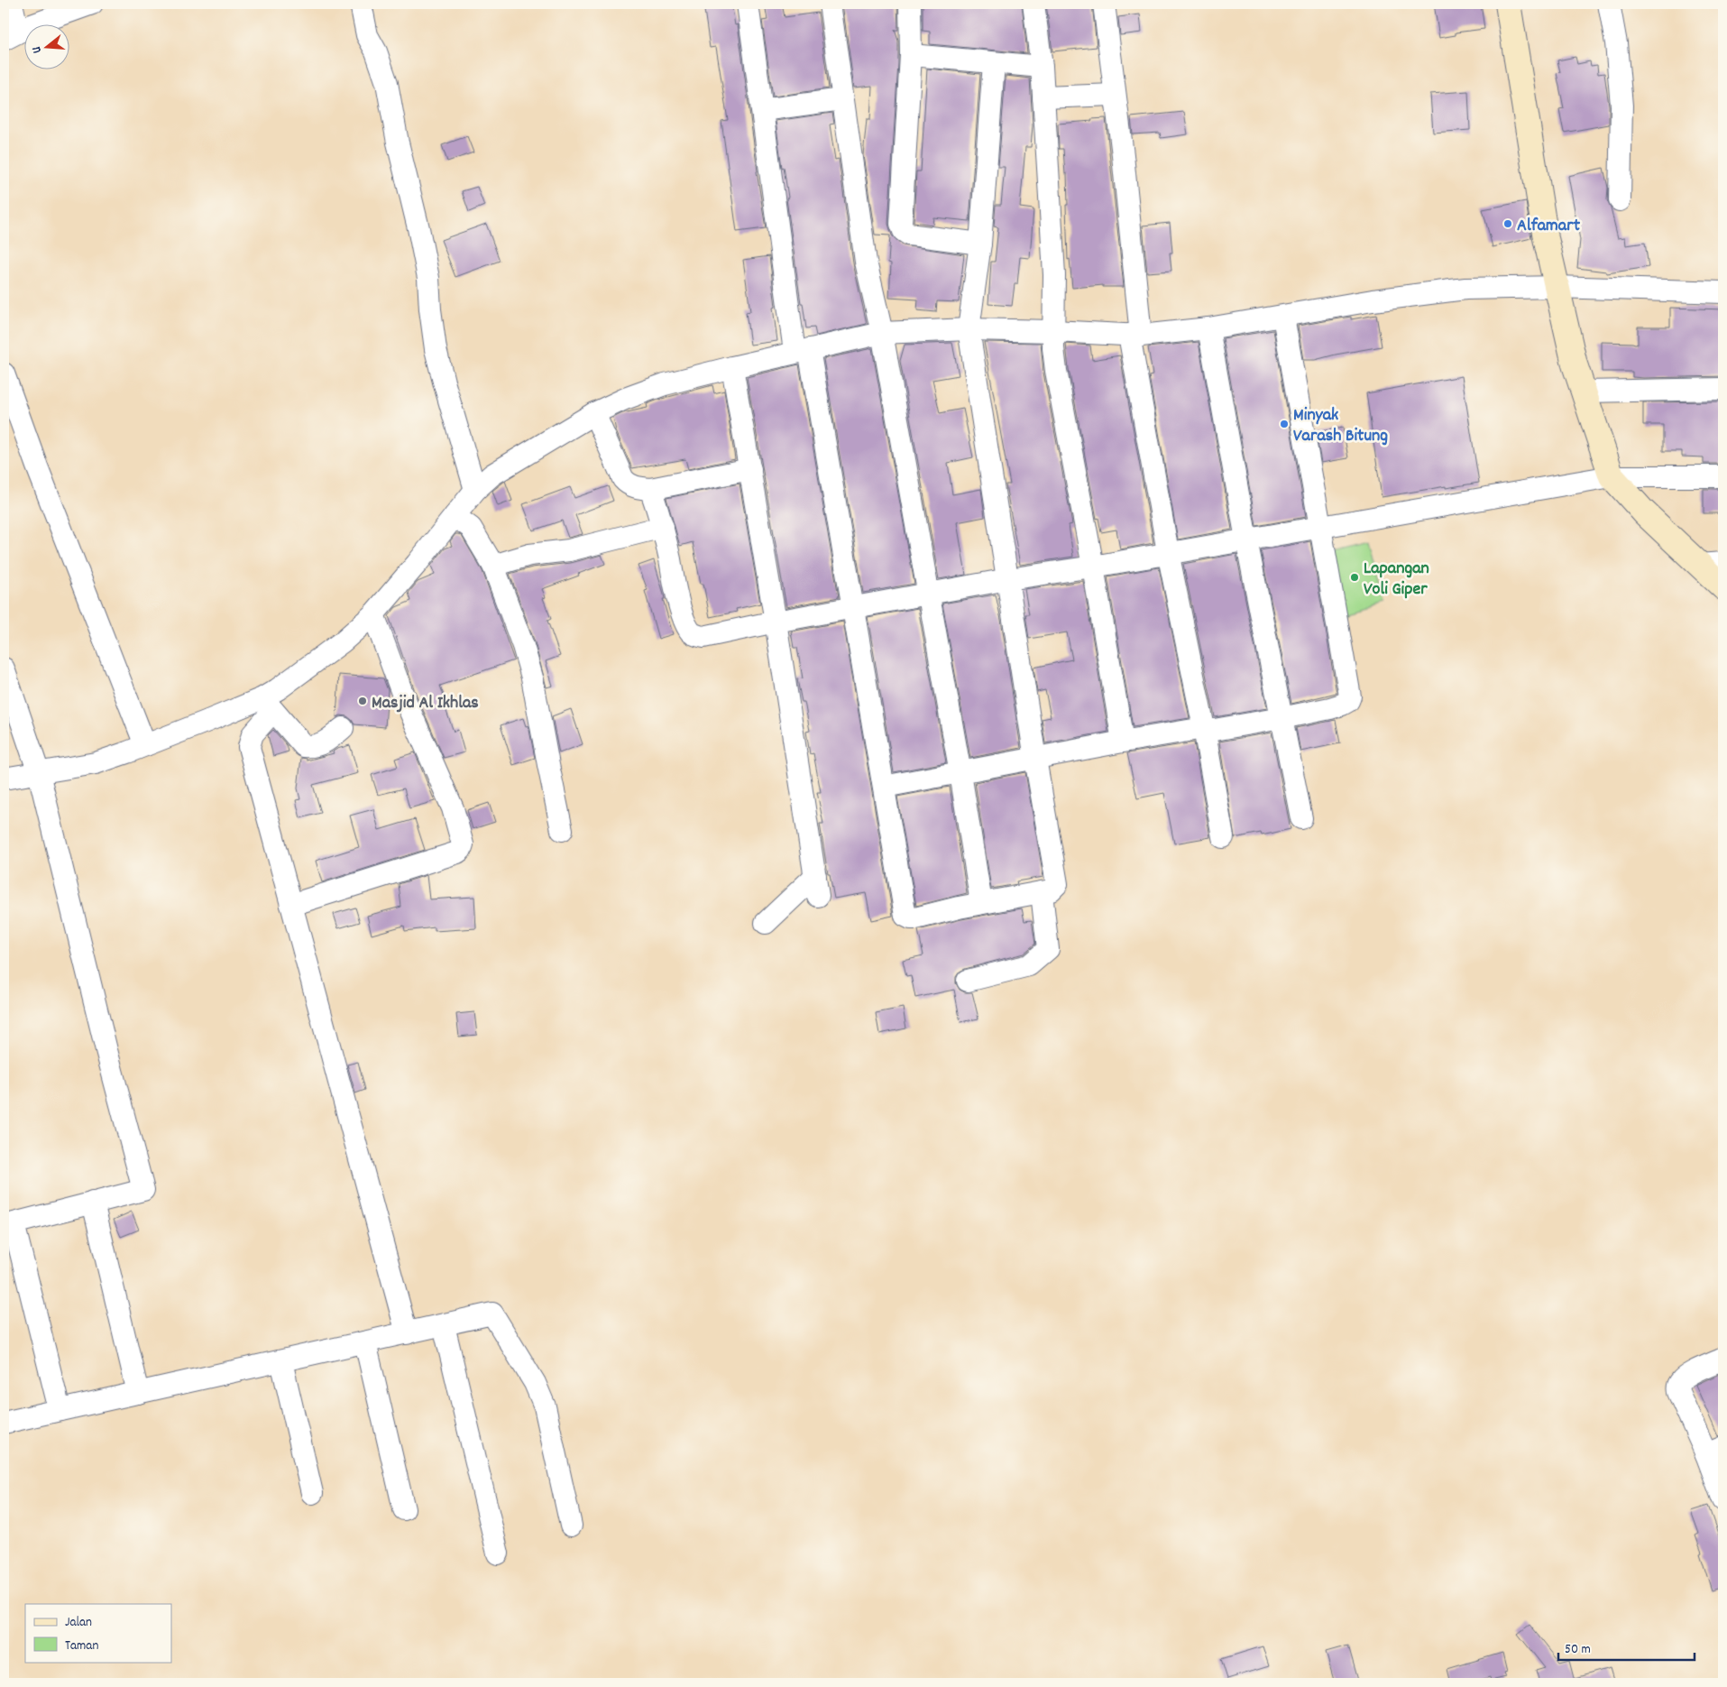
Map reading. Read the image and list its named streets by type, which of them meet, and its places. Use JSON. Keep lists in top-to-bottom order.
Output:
{
  "places": [
    "Alfamart",
    "Minyak Varash Bitung",
    "Lapangan Voli Giper",
    "Masjid Al Ikhlas"
  ],
  "legend": ["Jalan", "Taman"],
  "scale_bar": "50 m",
  "north": "left"
}
